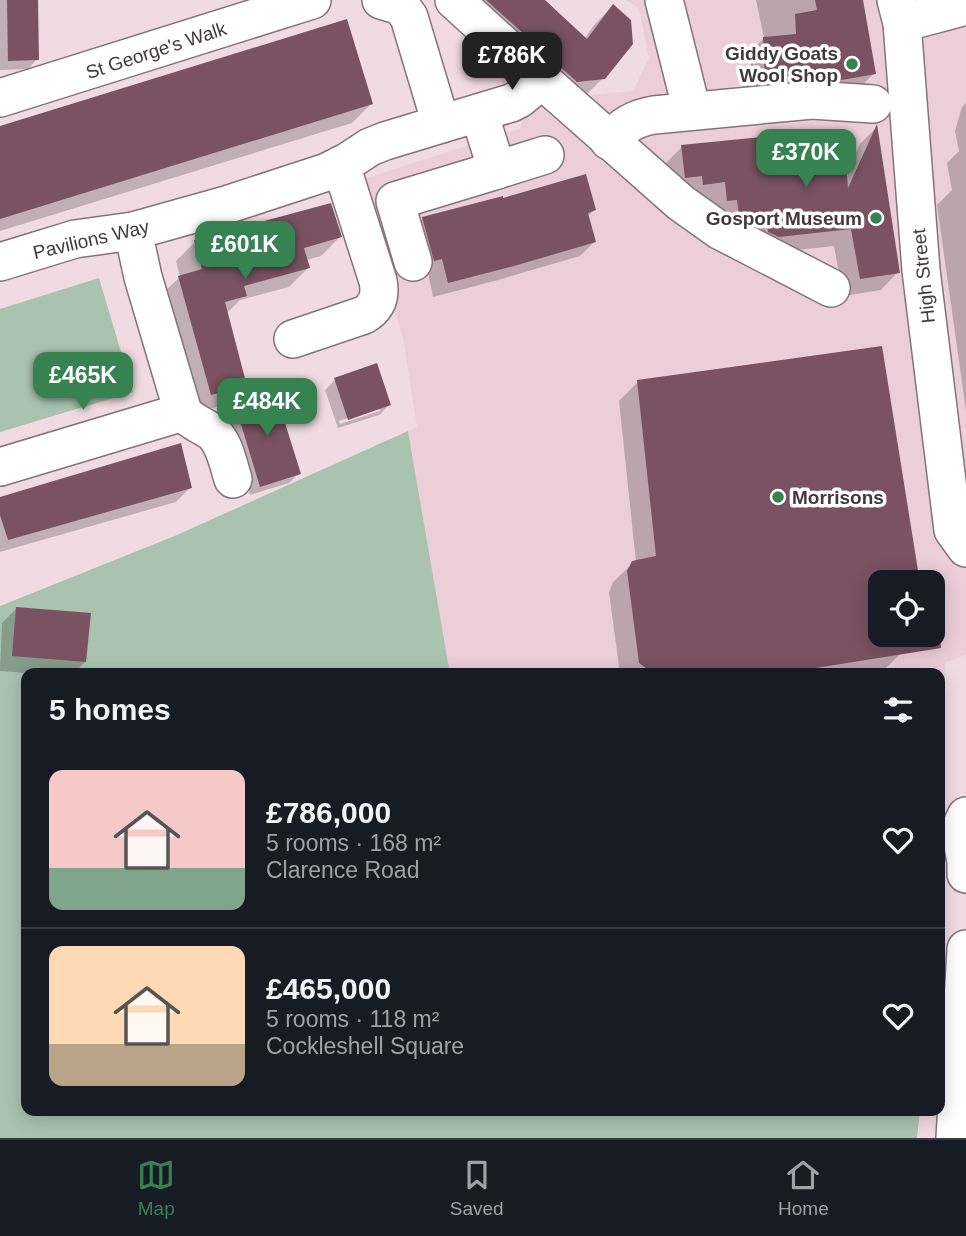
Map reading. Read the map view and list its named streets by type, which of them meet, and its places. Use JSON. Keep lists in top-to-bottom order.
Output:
{
  "streets": {
    "street": ["St George's Walk", "Pavilions Way", "High Street"]
  },
  "places": ["Giddy Goats Wool Shop", "Gosport Museum", "Morrisons"],
  "page": {
    "price": [
      "£786K",
      "£370K",
      "£601K",
      "£465K",
      "£484K"
    ],
    "heading": "5 homes",
    "list": [
      {
        "name": "£786,000",
        "note": "5 rooms · 168 m² · Clarence Road"
      },
      {
        "name": "£465,000",
        "note": "5 rooms · 118 m² · Cockleshell Square"
      }
    ],
    "tabs": ["Map", "Saved", "Home"]
  }
}
